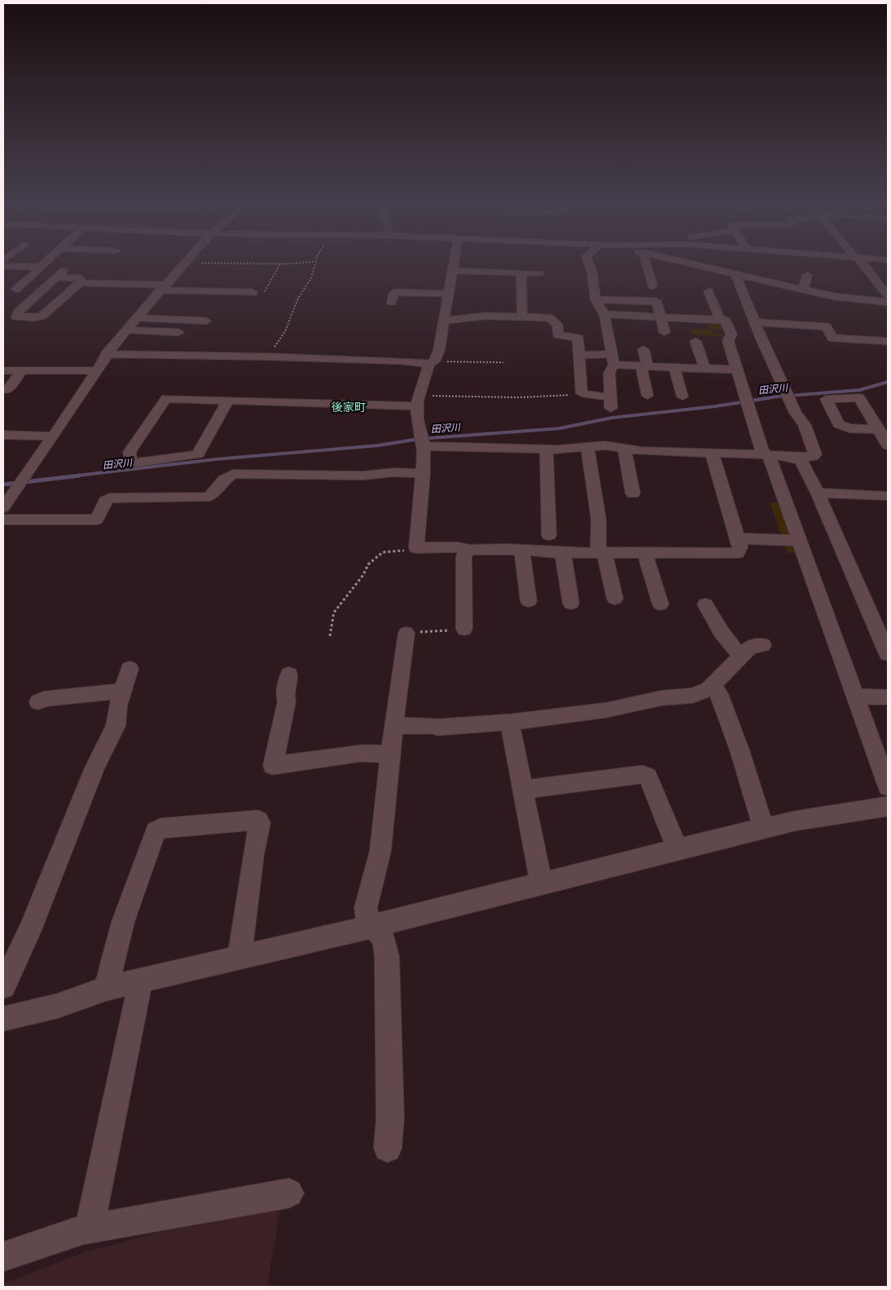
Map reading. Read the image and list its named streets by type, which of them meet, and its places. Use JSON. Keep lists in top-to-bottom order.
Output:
{
  "districts": ["後家町"],
  "water": ["田沢川"]
}
